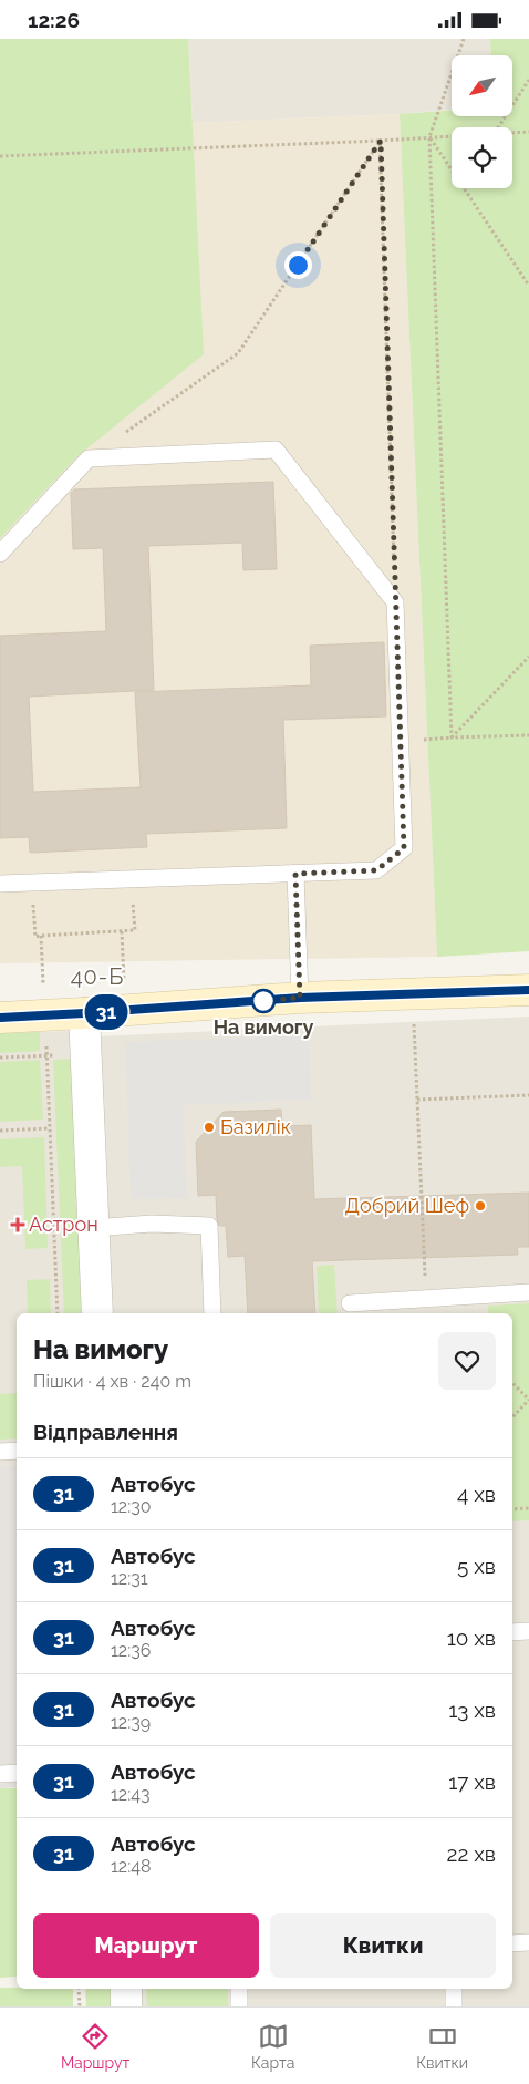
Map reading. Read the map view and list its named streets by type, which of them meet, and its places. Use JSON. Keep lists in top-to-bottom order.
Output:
{
  "districts": ["40-Б"],
  "places": {
    "other": ["На вимогу", "Базилік", "Добрий Шеф"],
    "health": ["Астрон"]
  },
  "lines": ["bus line 31"],
  "north": "bottom left",
  "page": {
    "status": "12:26",
    "on_map": "31",
    "heading": [
      ["На вимогу", "Пішки · 4 хв · 240 m"],
      "Відправлення"
    ],
    "list": [
      {
        "mark": "31",
        "name": "Автобус",
        "note": "12:30",
        "value": "4 хв"
      },
      {
        "mark": "31",
        "name": "Автобус",
        "note": "12:31",
        "value": "5 хв"
      },
      {
        "mark": "31",
        "name": "Автобус",
        "note": "12:36",
        "value": "10 хв"
      },
      {
        "mark": "31",
        "name": "Автобус",
        "note": "12:39",
        "value": "13 хв"
      },
      {
        "mark": "31",
        "name": "Автобус",
        "note": "12:43",
        "value": "17 хв"
      },
      {
        "mark": "31",
        "name": "Автобус",
        "note": "12:48",
        "value": "22 хв"
      }
    ],
    "buttons": ["Маршрут", "Квитки"],
    "tabs": ["Маршрут", "Карта", "Квитки"]
  }
}
